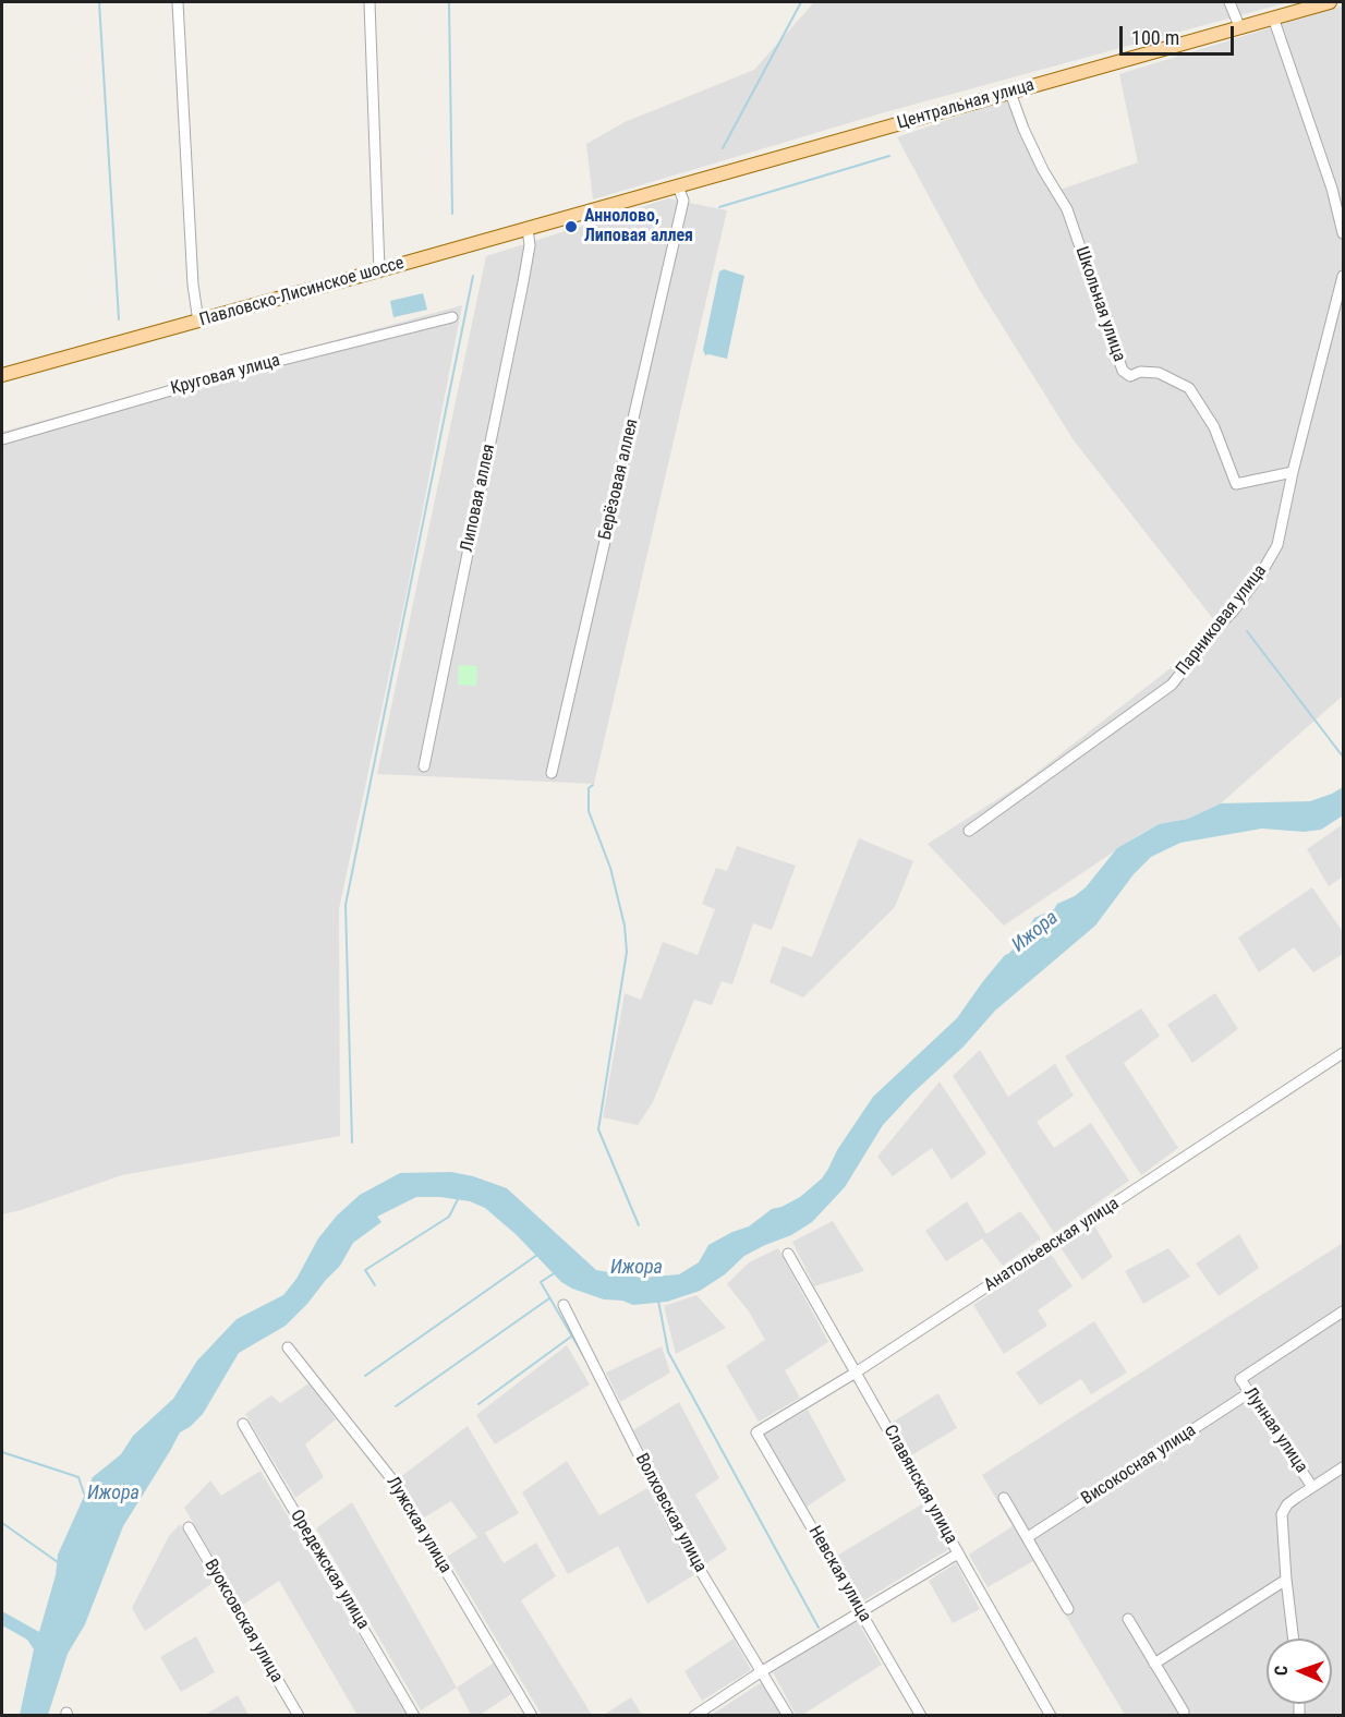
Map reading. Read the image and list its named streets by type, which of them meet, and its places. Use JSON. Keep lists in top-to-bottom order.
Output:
{
  "streets": {
    "main road": ["Центральная улица", "Павловско-Лисинское шоссе"],
    "street": [
      "Школьная улица",
      "Круговая улица",
      "Берёзовая аллея",
      "Липовая аллея",
      "Парниковая улица",
      "Анатольевская улица",
      "Лунная улица",
      "Високосная улица",
      "Славянская улица",
      "Волховская улица",
      "Лужская улица",
      "Оредежская улица",
      "Невская улица",
      "Вуоксовская улица"
    ]
  },
  "crossings": [
    ["Центральная улица", "Павловско-Лисинское шоссе"],
    ["Центральная улица", "Школьная улица"],
    ["Центральная улица", "Берёзовая аллея"],
    ["Павловско-Лисинское шоссе", "Липовая аллея"],
    ["Школьная улица", "Парниковая улица"],
    ["Анатольевская улица", "Славянская улица"],
    ["Анатольевская улица", "Невская улица"],
    ["Лунная улица", "Високосная улица"]
  ],
  "water": ["Ижора"],
  "places": ["Аннолово, Липовая аллея"],
  "scale_bar": "100 m",
  "north": "left"
}
